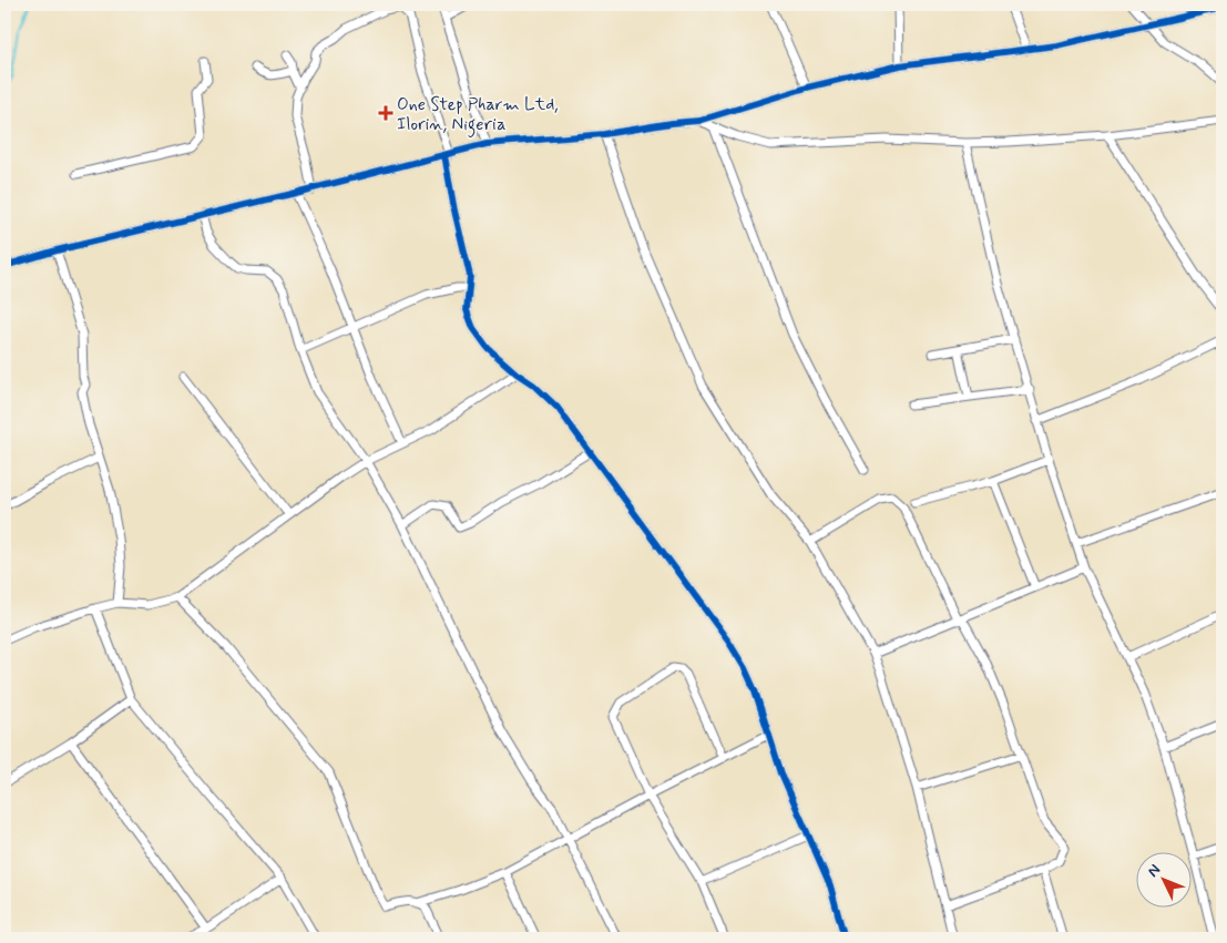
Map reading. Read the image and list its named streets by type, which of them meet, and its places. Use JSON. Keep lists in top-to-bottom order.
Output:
{
  "places": {
    "health": ["One Step Pharm Ltd, Ilorin, Nigeria"]
  },
  "north": "top left"
}
